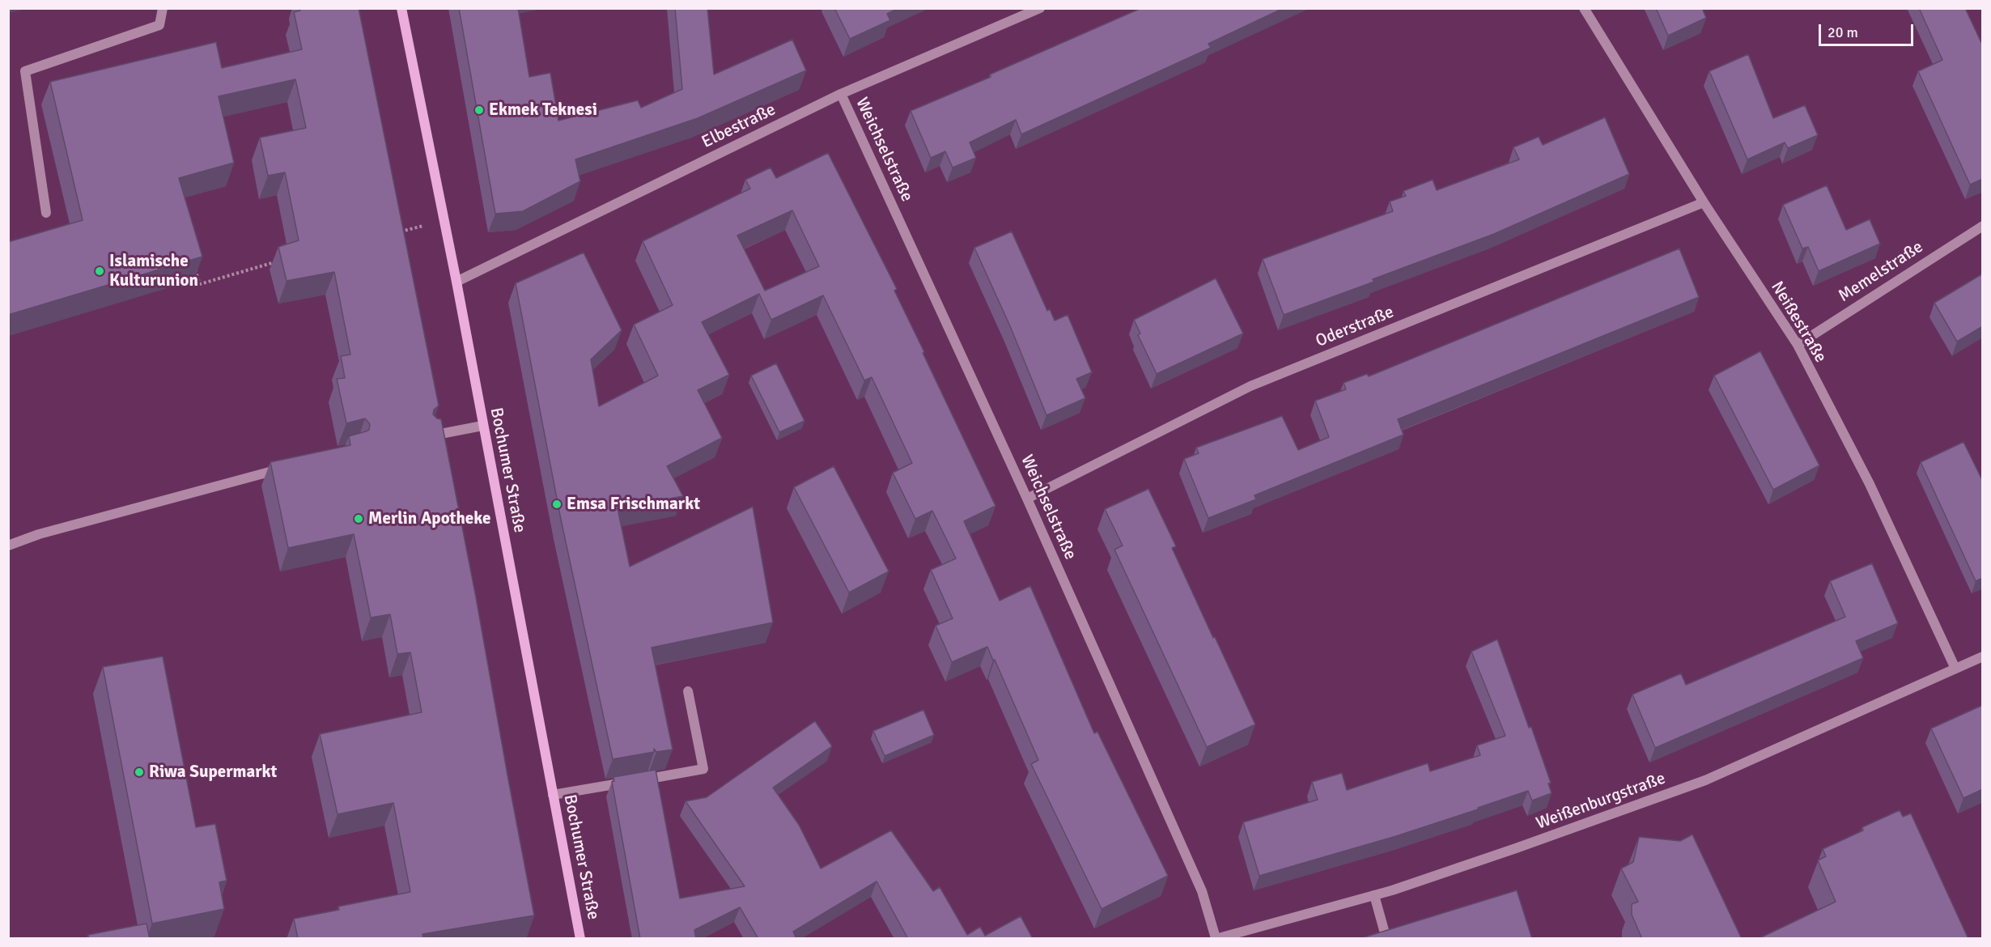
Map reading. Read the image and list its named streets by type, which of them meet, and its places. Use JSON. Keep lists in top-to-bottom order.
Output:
{
  "streets": {
    "main road": ["Bochumer Straße"],
    "street": [
      "Elbestraße",
      "Weichselstraße",
      "Memelstraße",
      "Neißestraße",
      "Oderstraße",
      "Weißenburgstraße"
    ]
  },
  "crossings": [
    ["Elbestraße", "Weichselstraße"],
    ["Elbestraße", "Bochumer Straße"],
    ["Weichselstraße", "Oderstraße"],
    ["Weichselstraße", "Weißenburgstraße"],
    ["Memelstraße", "Neißestraße"],
    ["Neißestraße", "Oderstraße"],
    ["Neißestraße", "Weißenburgstraße"]
  ],
  "places": [
    "Ekmek Teknesi",
    "Islamische Kulturunion",
    "Emsa Frischmarkt",
    "Merlin Apotheke",
    "Riwa Supermarkt"
  ],
  "scale_bar": "20 m"
}
